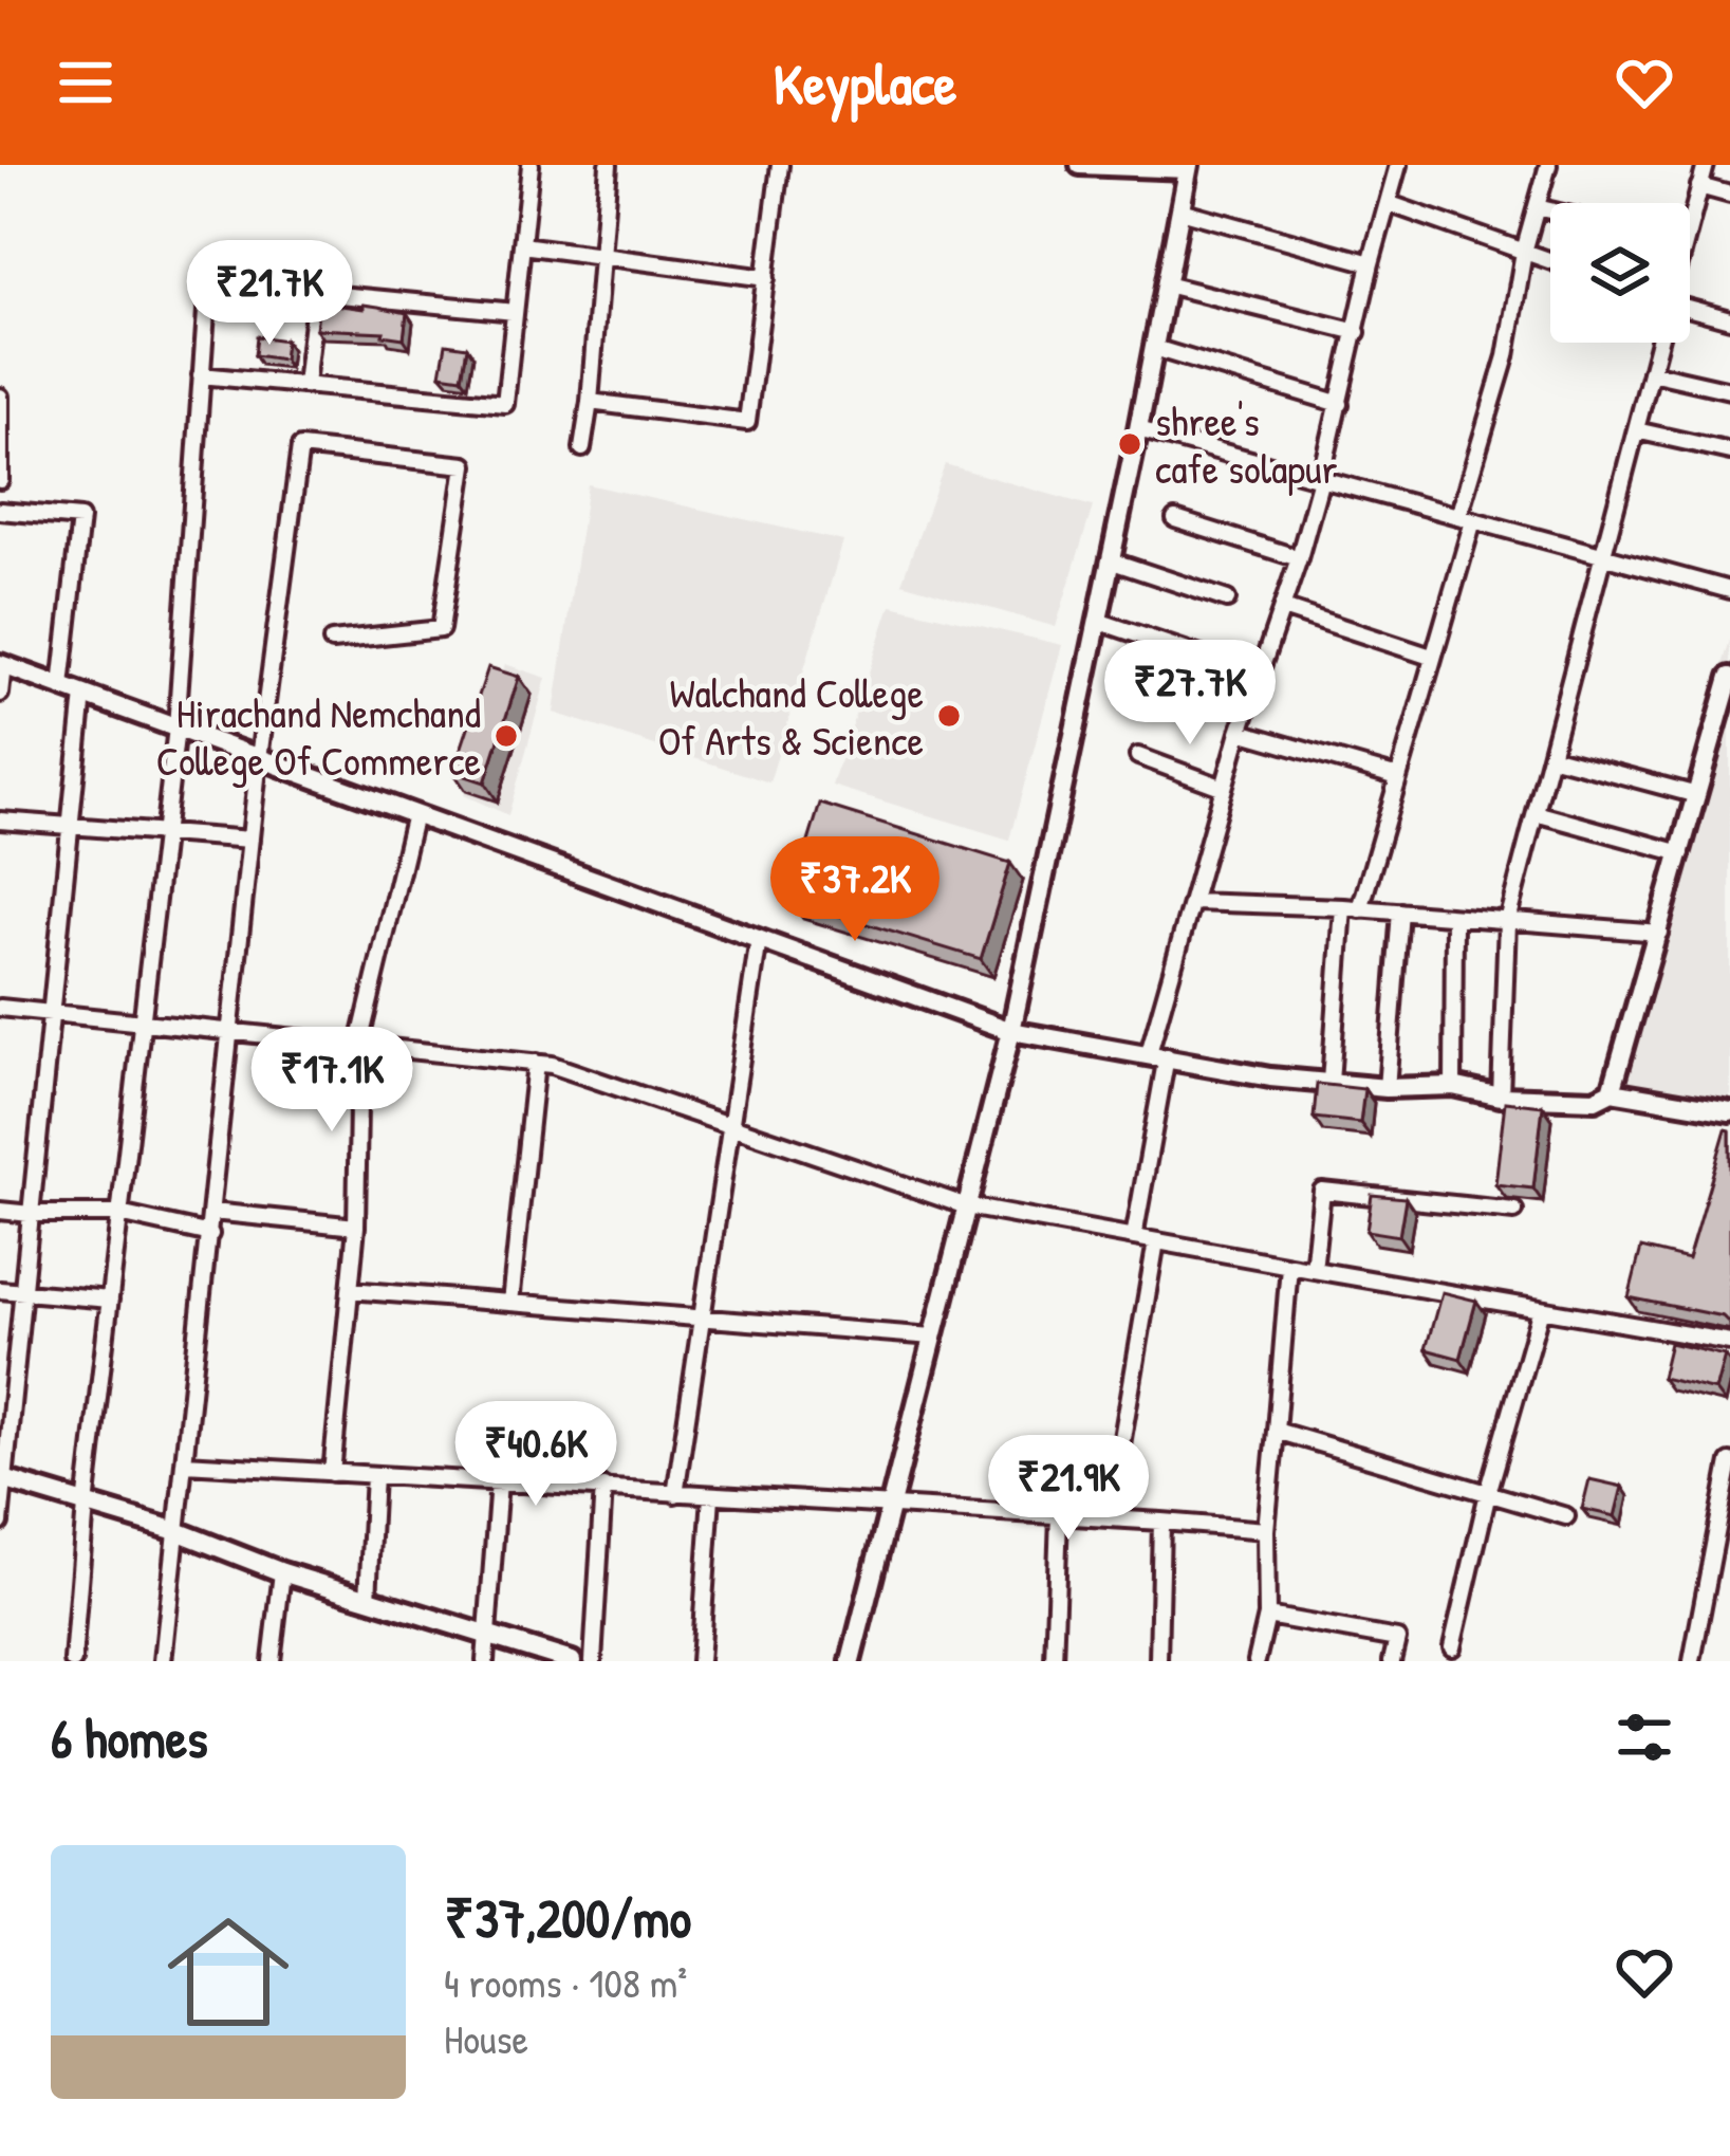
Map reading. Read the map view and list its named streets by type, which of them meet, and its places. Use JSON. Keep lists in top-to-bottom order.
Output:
{
  "places": ["shree's cafe solapur", "Walchand College Of Arts & Science", "Hirachand Nemchand College Of Commerce"],
  "page": {
    "header": "Keyplace",
    "price": [
      "₹21.7K",
      "₹27.7K",
      "₹37.2K",
      "₹17.1K",
      "₹40.6K",
      "₹21.9K"
    ],
    "heading": "6 homes",
    "list": [
      {
        "name": "₹37,200/mo",
        "note": "4 rooms · 108 m² · House"
      }
    ]
  }
}
